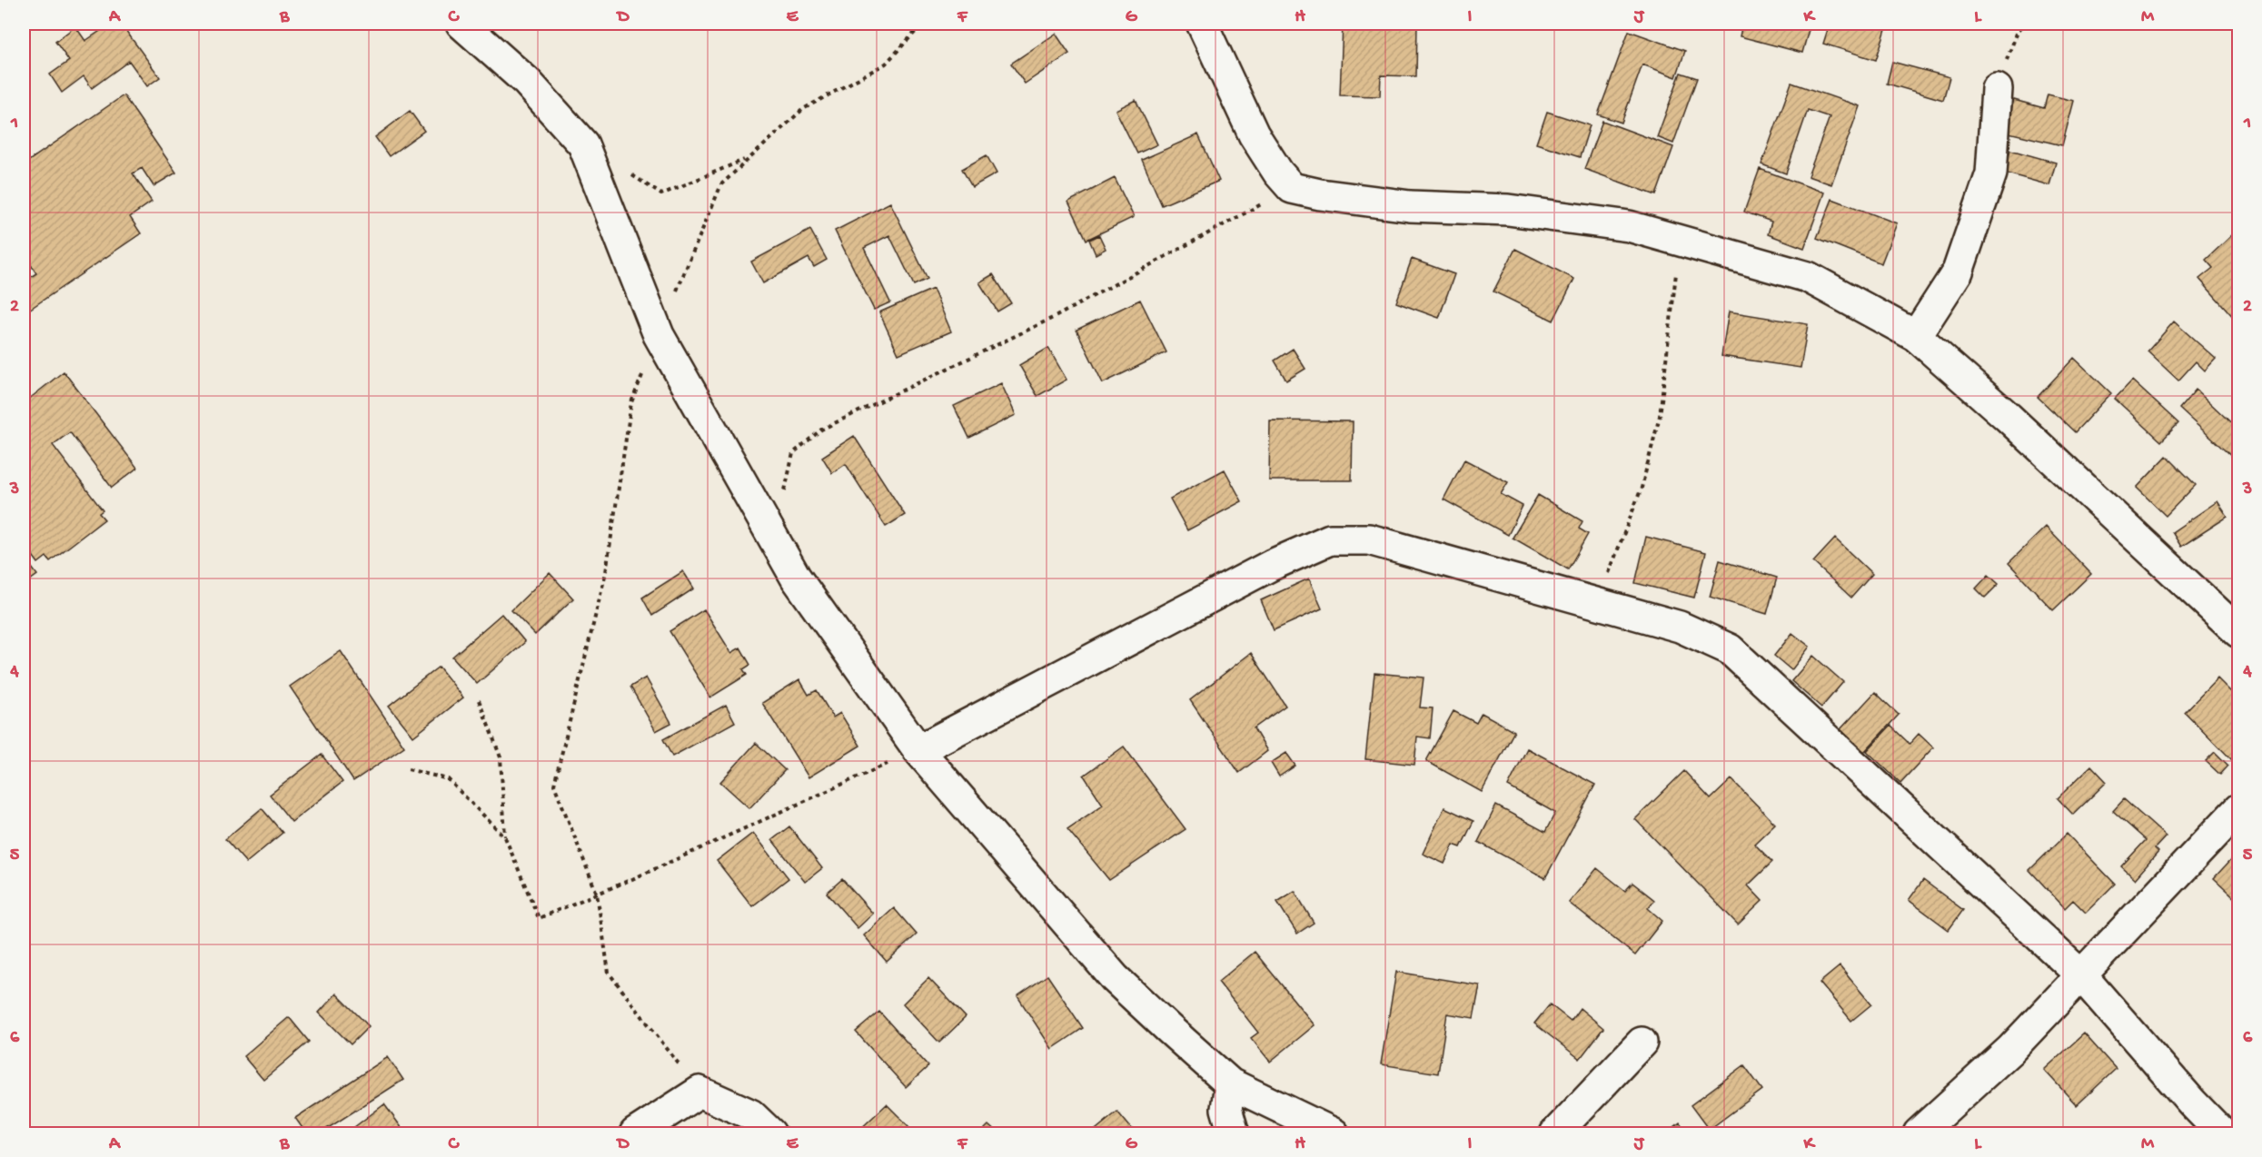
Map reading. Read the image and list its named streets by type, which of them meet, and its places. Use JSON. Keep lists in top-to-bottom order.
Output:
{
  "grid": {
    "columns": [
      "A",
      "B",
      "C",
      "D",
      "E",
      "F",
      "G",
      "H",
      "I",
      "J",
      "K",
      "L",
      "M"
    ],
    "rows": [
      "1",
      "2",
      "3",
      "4",
      "5",
      "6"
    ]
  }
}
